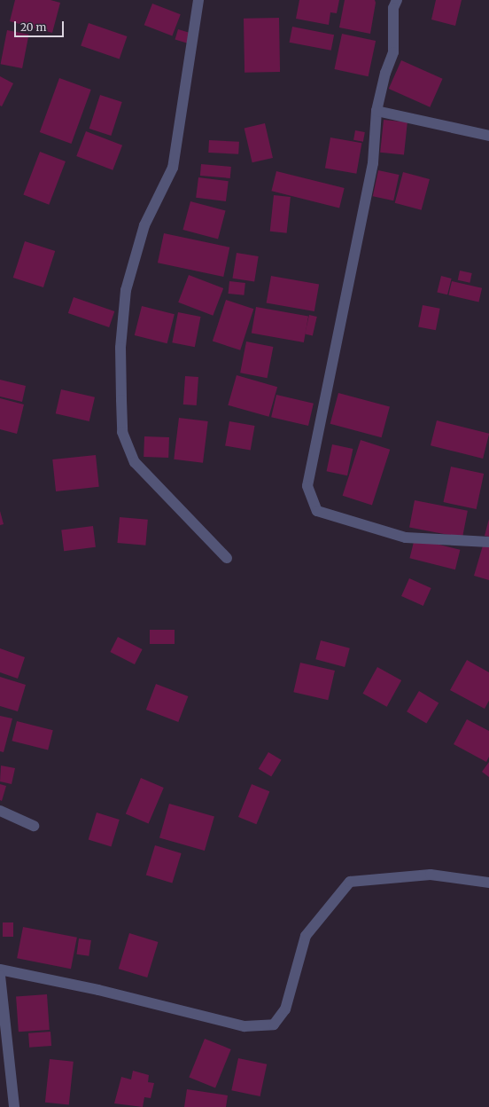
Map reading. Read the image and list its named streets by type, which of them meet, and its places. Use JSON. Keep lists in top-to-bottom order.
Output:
{
  "scale_bar": "20 m"
}
